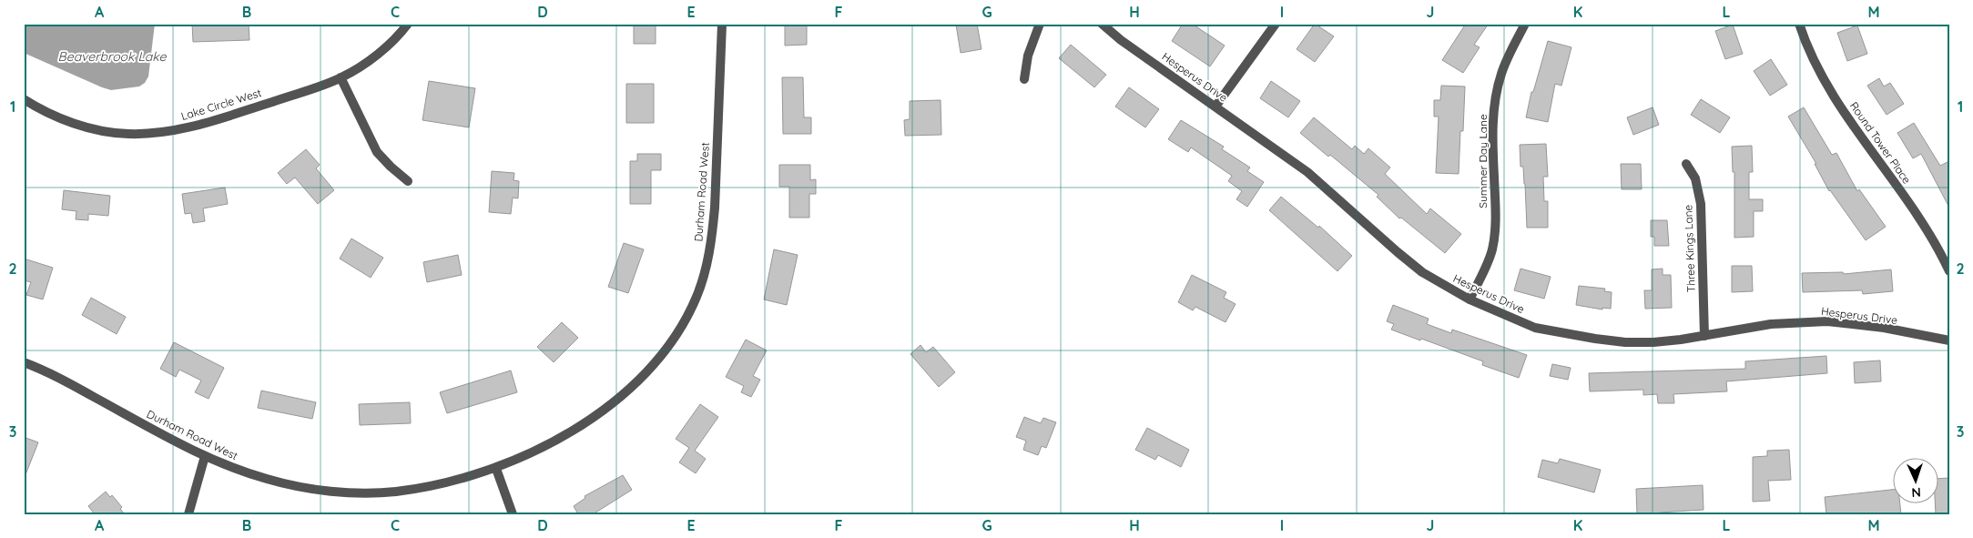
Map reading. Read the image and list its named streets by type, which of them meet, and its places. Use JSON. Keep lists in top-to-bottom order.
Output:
{
  "streets": {
    "street": [
      "Hesperus Drive",
      "Lake Circle West",
      "Round Tower Place",
      "Summer Day Lane",
      "Durham Road West",
      "Three Kings Lane"
    ]
  },
  "crossings": [
    ["Hesperus Drive", "Summer Day Lane"],
    ["Hesperus Drive", "Three Kings Lane"]
  ],
  "water": ["Beaverbrook Lake"],
  "north": "bottom",
  "grid": {
    "columns": [
      "A",
      "B",
      "C",
      "D",
      "E",
      "F",
      "G",
      "H",
      "I",
      "J",
      "K",
      "L",
      "M"
    ],
    "rows": ["1", "2", "3"]
  }
}
